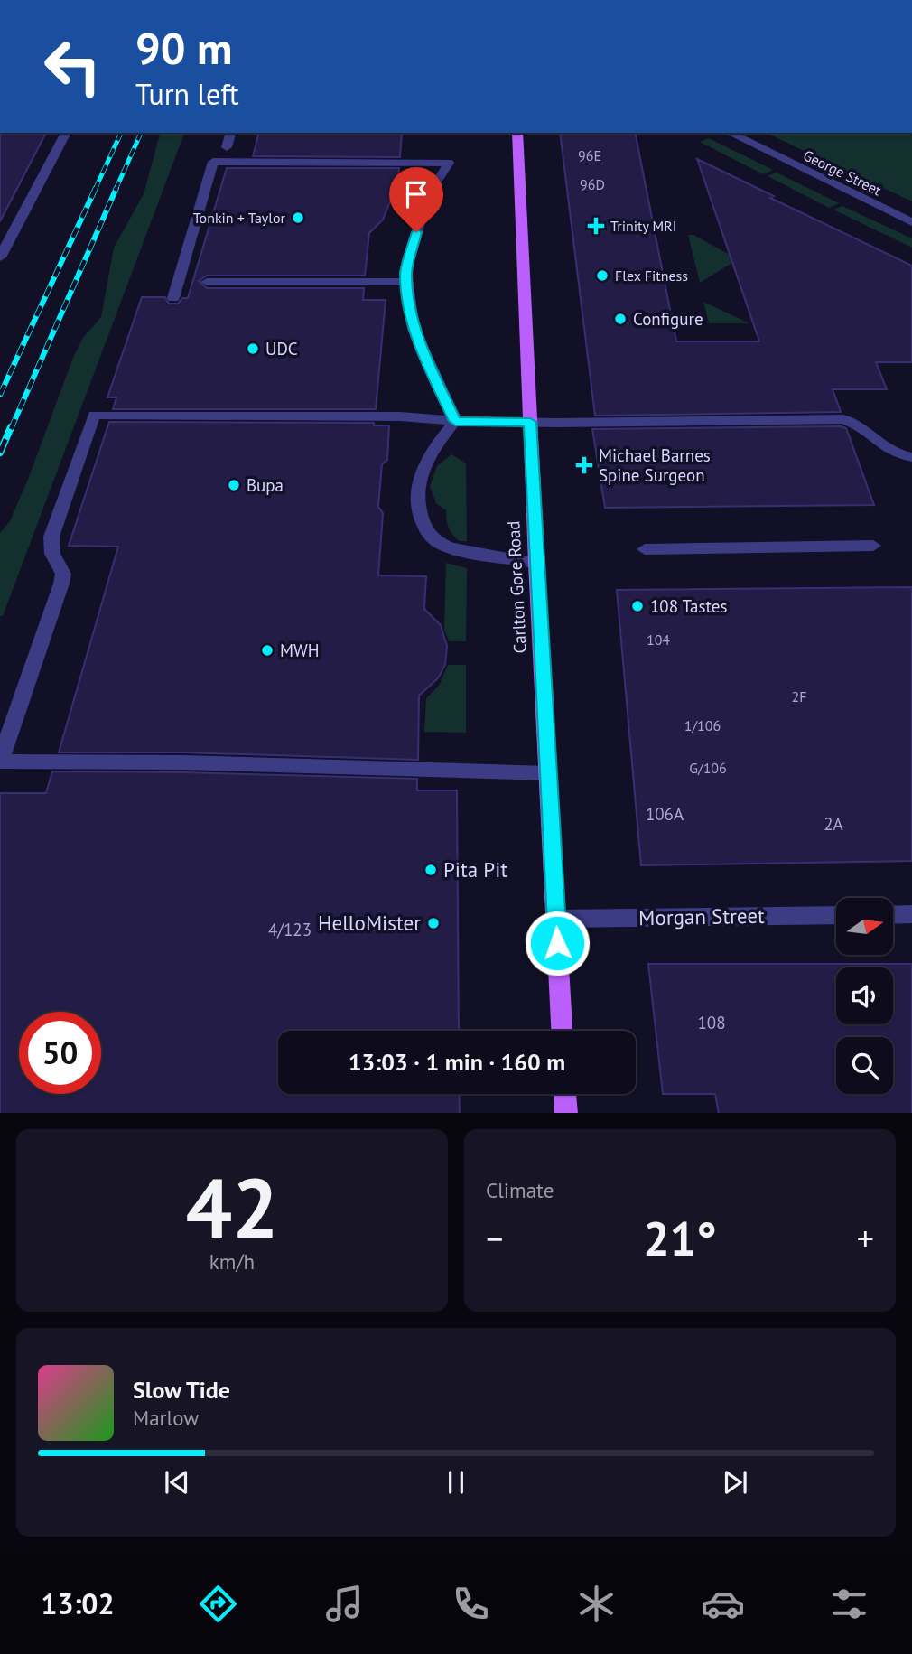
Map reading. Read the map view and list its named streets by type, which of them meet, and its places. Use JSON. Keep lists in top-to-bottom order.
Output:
{
  "streets": {
    "main road": ["Carlton Gore Road"],
    "street": ["George Street", "Morgan Street"]
  },
  "crossings": [
    ["Carlton Gore Road", "Morgan Street"]
  ],
  "places": {
    "other": [
      "Tonkin + Taylor",
      "Flex Fitness",
      "Configure",
      "UDC",
      "Bupa",
      "108 Tastes",
      "MWH",
      "Pita Pit",
      "HelloMister"
    ],
    "health": ["Trinity MRI", "Michael Barnes Spine Surgeon"]
  },
  "house_numbers": [
    "96E",
    "96D",
    "104",
    "2F",
    "1/106",
    "G/106",
    "106A",
    "2A",
    "4/123",
    "108"
  ],
  "north": "right",
  "page": {
    "turn": ["90 m", "Turn left"],
    "limit": "50",
    "trip": "13:03 · 1 min · 160 m",
    "tile": [
      ["42", "km/h"],
      "Climate"
    ],
    "heat": ["−", "21°", "+"],
    "song": ["Slow Tide", "Marlow"],
    "tabs": "13:02"
  }
}
